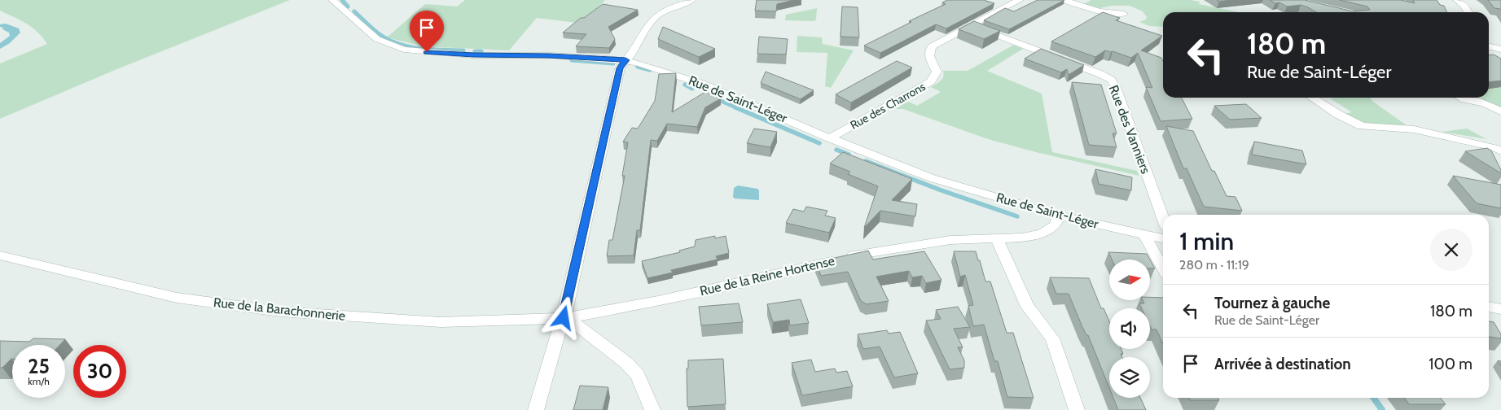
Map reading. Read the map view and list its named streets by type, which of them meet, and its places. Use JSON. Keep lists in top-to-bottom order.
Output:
{
  "streets": {
    "street": [
      "Rue de Saint-Léger",
      "Rue des Charrons",
      "Rue des Vanniers",
      "Rue de la Reine Hortense",
      "Rue de la Barachonnerie"
    ]
  },
  "crossings": [
    ["Rue de Saint-Léger", "Rue des Charrons"],
    ["Rue de Saint-Léger", "Rue de la Reine Hortense"],
    ["Rue des Charrons", "Rue des Vanniers"],
    ["Rue de la Reine Hortense", "Rue de la Barachonnerie"]
  ],
  "north": "right",
  "page": {
    "turn": ["180 m", "Rue de Saint-Léger"],
    "heading": ["1 min", "280 m · 11:19"],
    "list": [
      {
        "name": "Tournez à gauche",
        "note": "Rue de Saint-Léger",
        "value": "180 m"
      },
      {
        "name": "Arrivée à destination",
        "value": "100 m"
      }
    ],
    "speed": "25 km/h",
    "limit": "30"
  }
}
